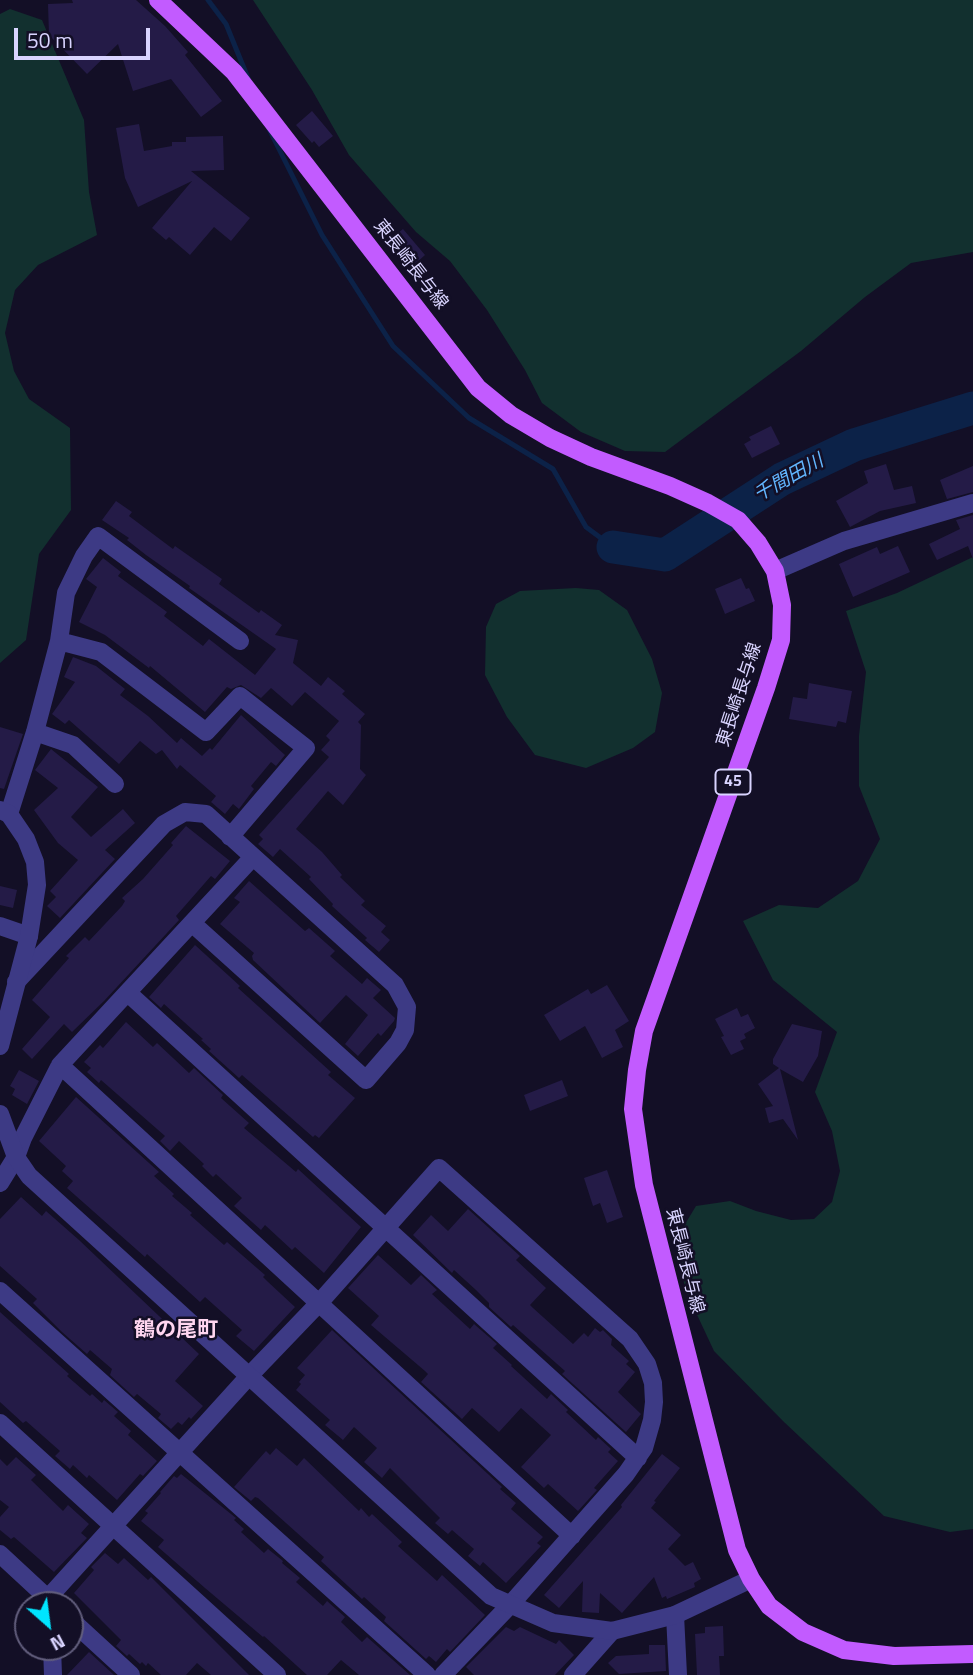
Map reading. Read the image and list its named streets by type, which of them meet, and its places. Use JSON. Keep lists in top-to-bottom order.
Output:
{
  "streets": {
    "main road": ["東長崎長与線", "45"]
  },
  "districts": ["鶴の尾町"],
  "water": ["千間田川"],
  "scale_bar": "50 m",
  "north": "bottom right"
}
